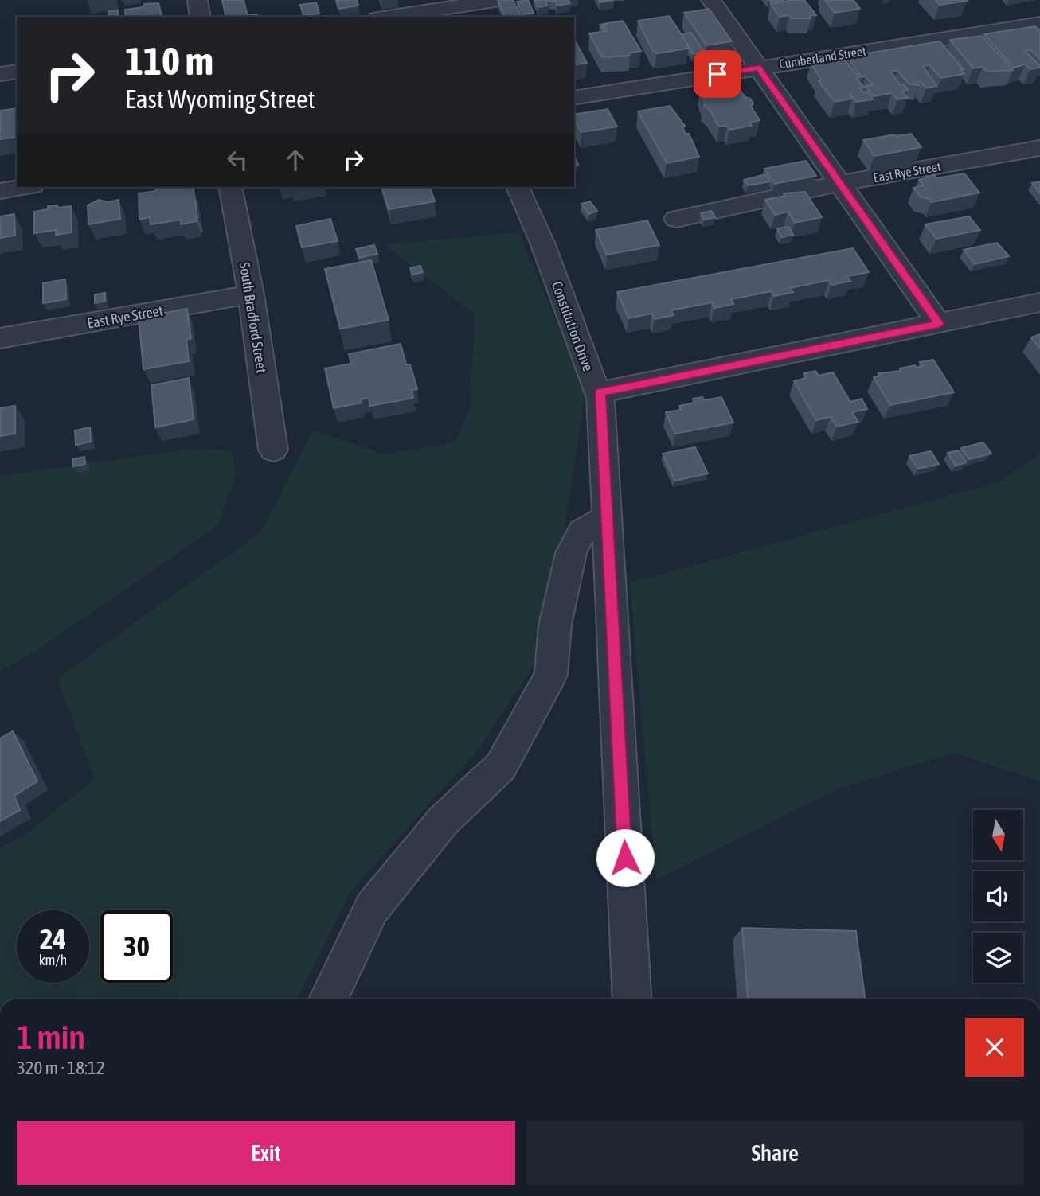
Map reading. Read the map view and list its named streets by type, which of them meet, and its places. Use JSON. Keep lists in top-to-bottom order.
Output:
{
  "streets": {
    "street": [
      "Cumberland Street",
      "East Rye Street",
      "South Bradford Street",
      "Constitution Drive"
    ]
  },
  "crossings": [
    ["East Rye Street", "South Bradford Street"]
  ],
  "north": "bottom",
  "page": {
    "turn": ["110 m", "East Wyoming Street"],
    "speed": "24 km/h",
    "limit": "30",
    "heading": ["1 min", "320 m · 18:12"],
    "buttons": ["Exit", "Share"]
  }
}
